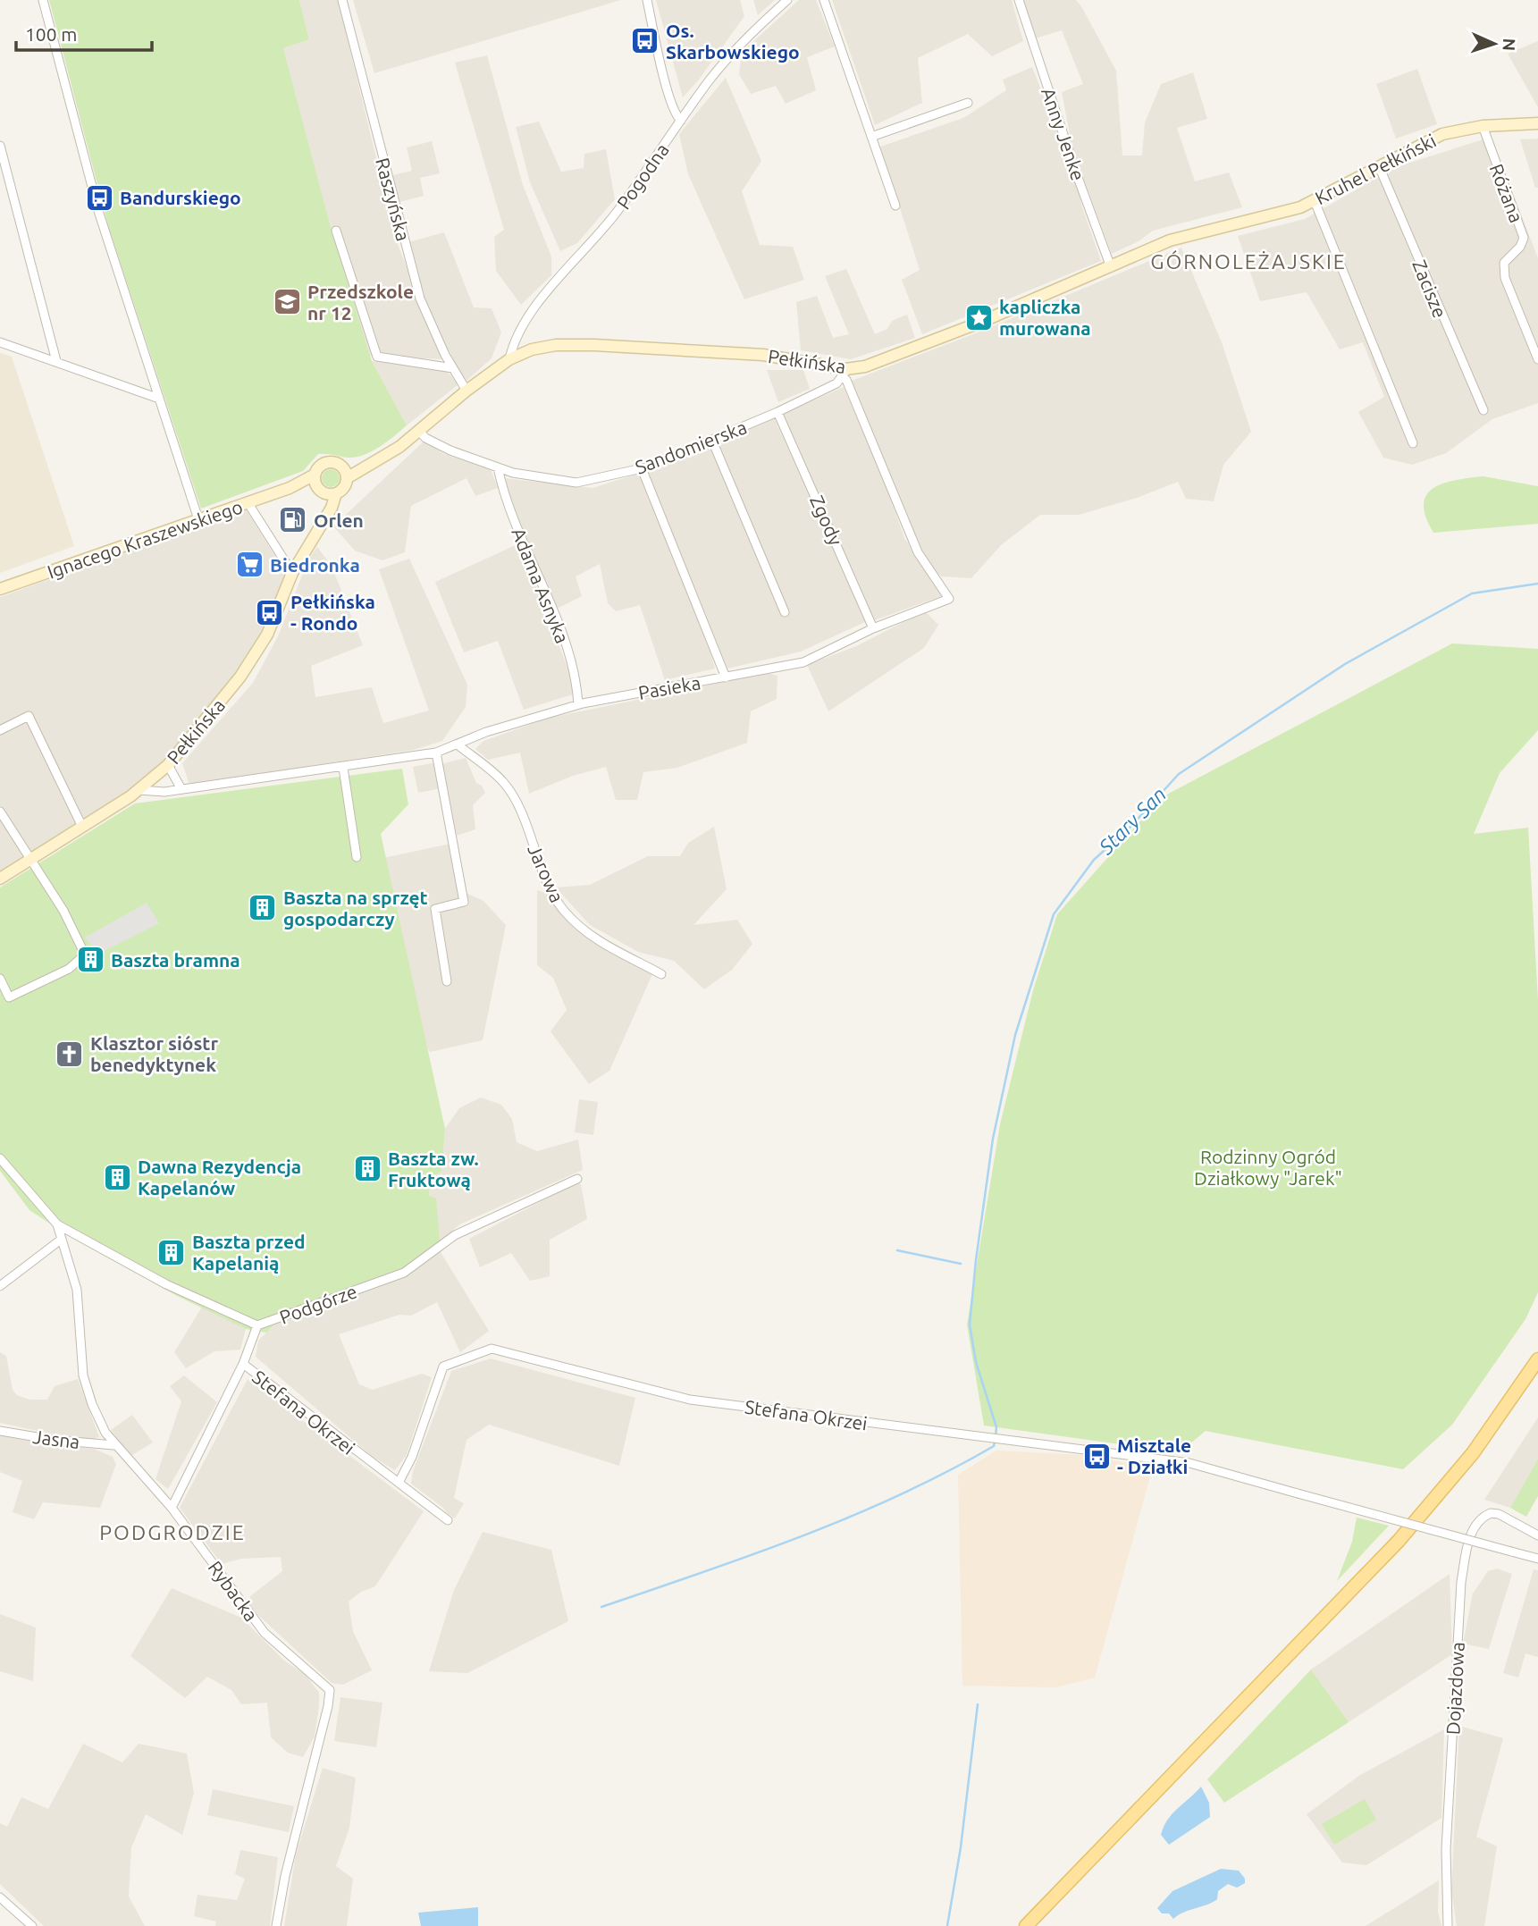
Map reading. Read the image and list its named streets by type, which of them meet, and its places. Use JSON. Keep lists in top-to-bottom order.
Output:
{
  "streets": {
    "street": [
      "Anny Jenke",
      "Kruhel Pełkiński",
      "Pogodna",
      "Różana",
      "Raszyńska",
      "Zacisze",
      "Pełkińska",
      "Sandomierska",
      "Zgody",
      "Ignacego Kraszewskiego",
      "Adama Asnyka",
      "Pasieka",
      "Jarowa",
      "Podgórze",
      "Stefana Okrzei",
      "Jasna",
      "Rybacka",
      "Dojazdowa"
    ]
  },
  "crossings": [
    ["Anny Jenke", "Pełkińska"],
    ["Kruhel Pełkiński", "Różana"],
    ["Kruhel Pełkiński", "Zacisze"],
    ["Kruhel Pełkiński", "Pełkińska"],
    ["Pogodna", "Pełkińska"],
    ["Raszyńska", "Pełkińska"],
    ["Pełkińska", "Sandomierska"],
    ["Pełkińska", "Ignacego Kraszewskiego"],
    ["Pełkińska", "Pasieka"],
    ["Sandomierska", "Zgody"],
    ["Sandomierska", "Adama Asnyka"],
    ["Sandomierska", "Pasieka"],
    ["Zgody", "Pasieka"],
    ["Adama Asnyka", "Pasieka"],
    ["Pasieka", "Jarowa"],
    ["Podgórze", "Stefana Okrzei"],
    ["Podgórze", "Rybacka"],
    ["Jasna", "Rybacka"]
  ],
  "districts": ["GÓRNOLEŻAJSKIE", "PODGRODZIE"],
  "water": ["Stary San"],
  "parks": ["Rodzinny Ogród Działkowy \"Jarek\""],
  "places": {
    "bus stop": [
      "Os. Skarbowskiego",
      "Bandurskiego",
      "Pełkińska - Rondo",
      "Misztale - Działki"
    ],
    "school or university": ["Przedszkole nr 12"],
    "place": ["kapliczka murowana"],
    "fuel station": ["Orlen"],
    "supermarket": ["Biedronka"],
    "building": [
      "Baszta na sprzęt gospodarczy",
      "Baszta bramna",
      "Baszta zw. Fruktową",
      "Dawna Rezydencja Kapelanów",
      "Baszta przed Kapelanią"
    ],
    "church": ["Klasztor sióstr benedyktynek"]
  },
  "scale_bar": "100 m",
  "north": "right"
}
